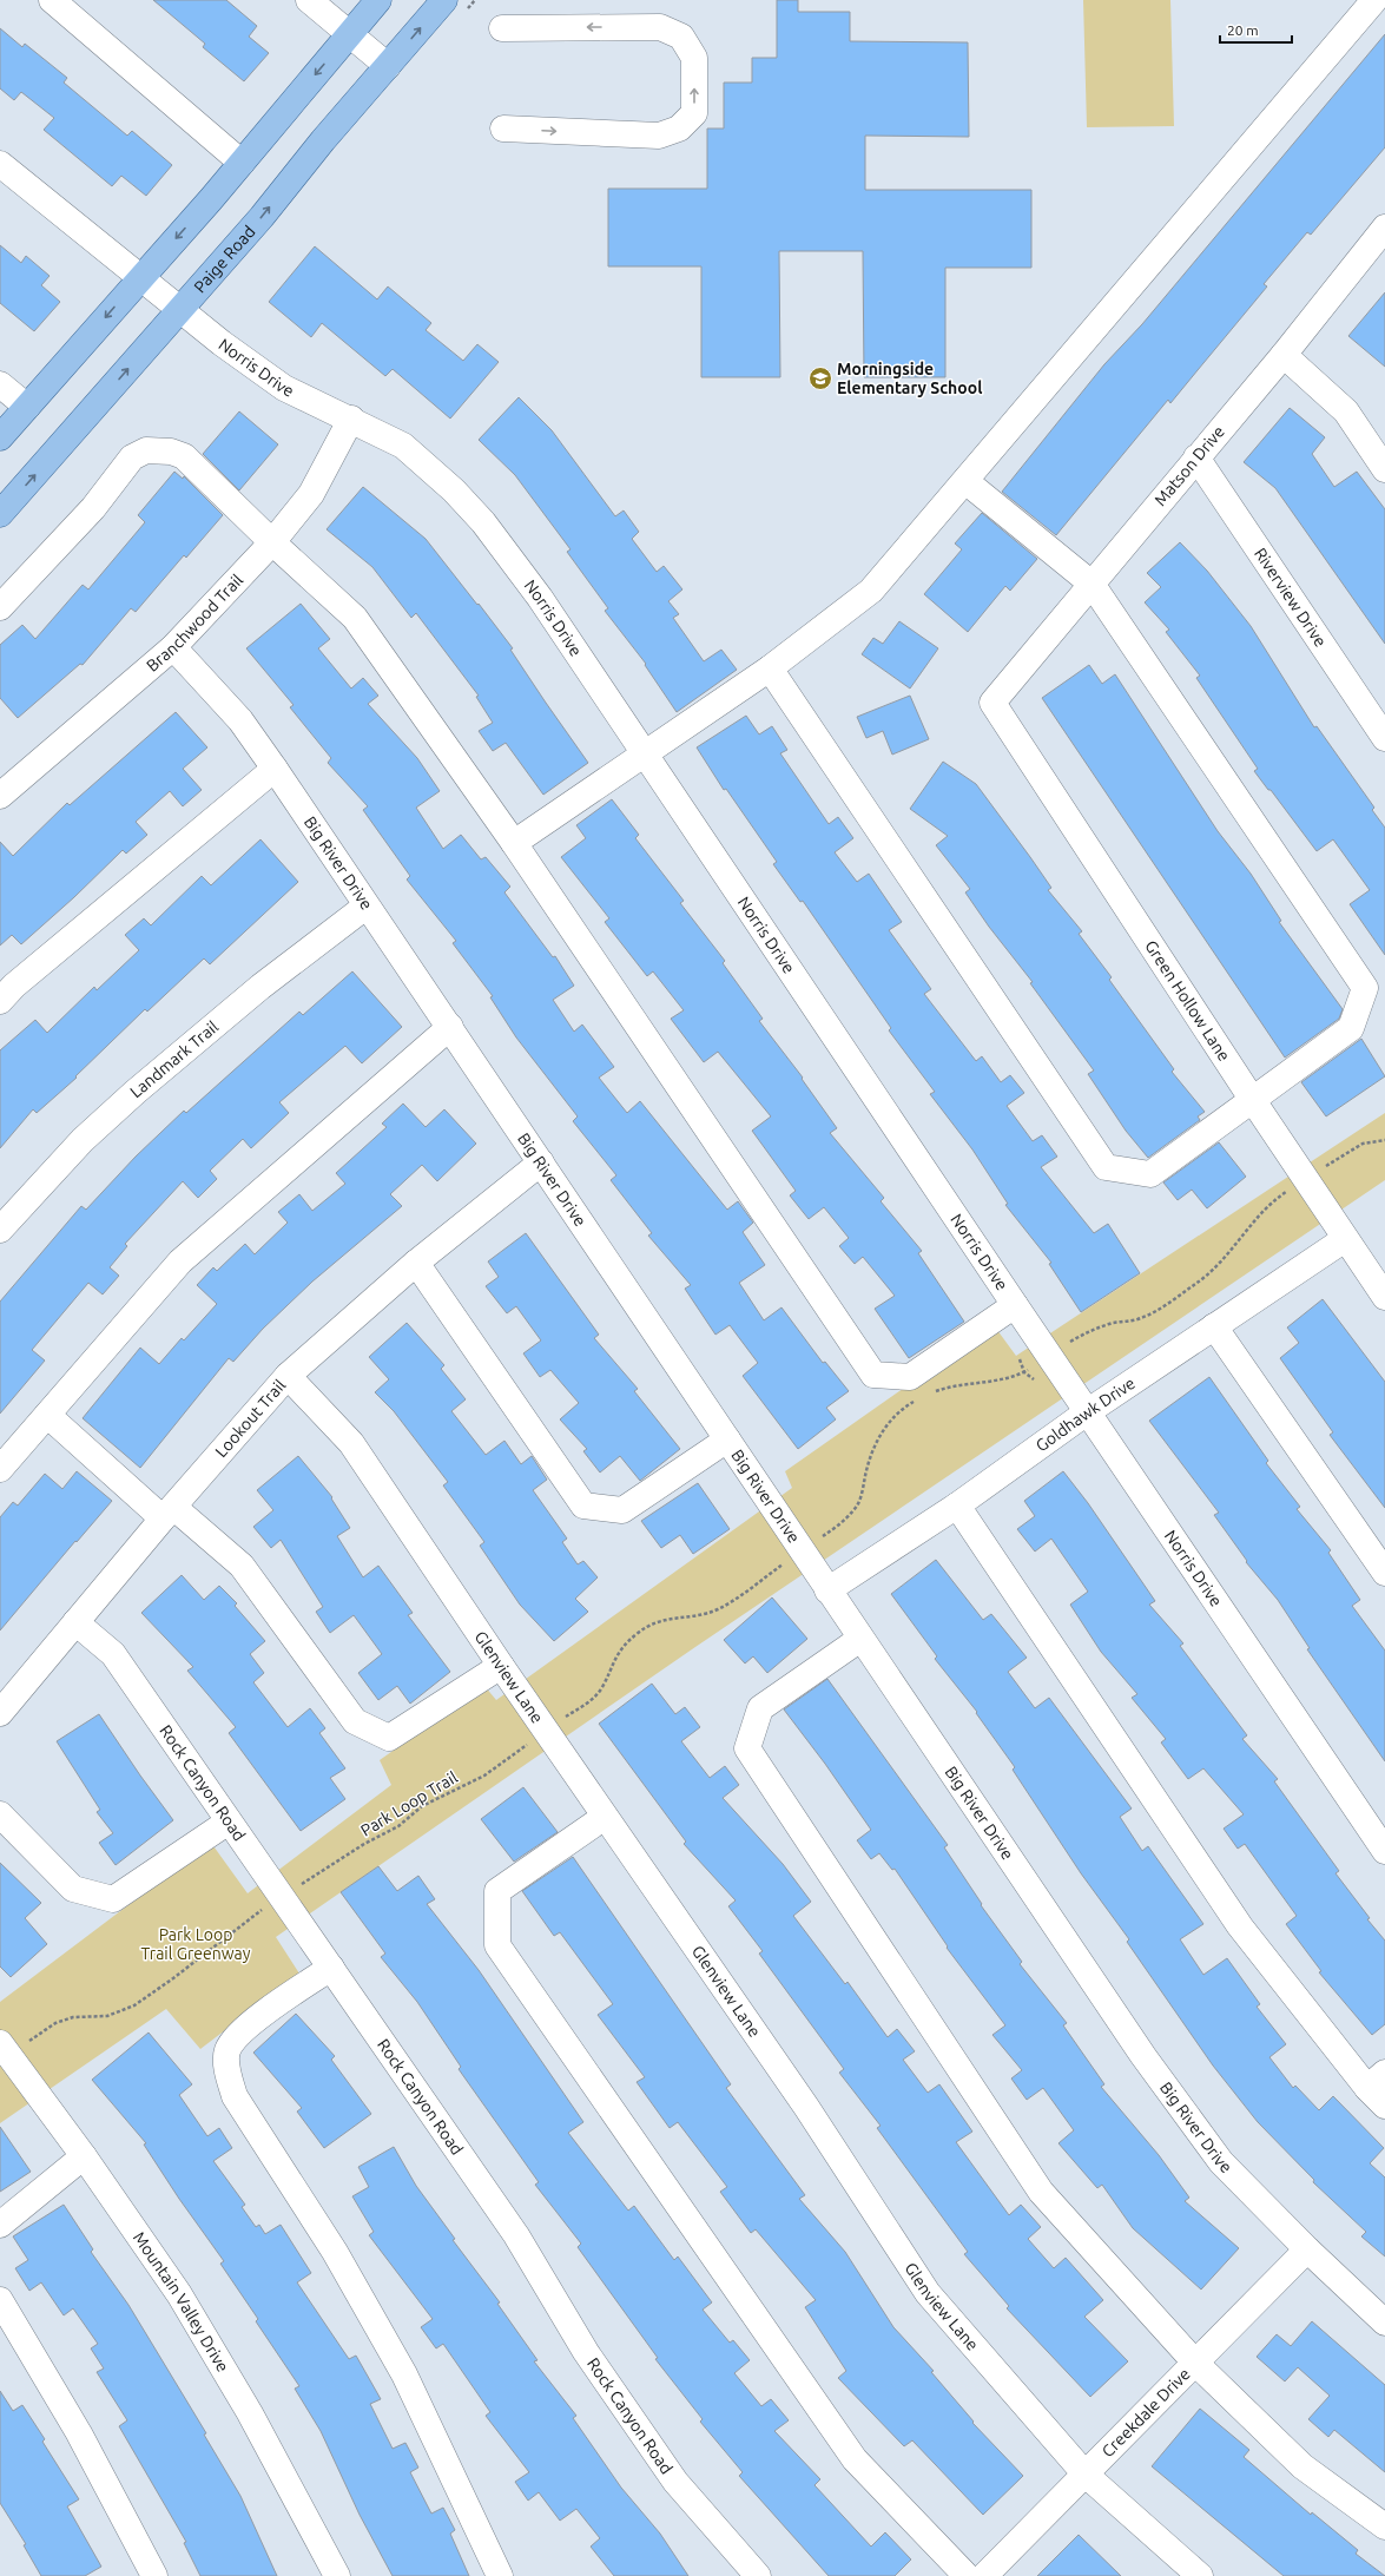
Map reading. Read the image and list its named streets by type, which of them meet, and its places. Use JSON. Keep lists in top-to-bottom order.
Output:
{
  "streets": {
    "main road": ["Paige Road"],
    "street": [
      "Norris Drive",
      "Matson Drive",
      "Riverview Drive",
      "Branchwood Trail",
      "Big River Drive",
      "Green Hollow Lane",
      "Landmark Trail",
      "Goldhawk Drive",
      "Lookout Trail",
      "Glenview Lane",
      "Rock Canyon Road",
      "Mountain Valley Drive",
      "Creekdale Drive"
    ],
    "path": ["Park Loop Trail"]
  },
  "crossings": [
    ["Paige Road", "Norris Drive"],
    ["Norris Drive", "Branchwood Trail"],
    ["Norris Drive", "Goldhawk Drive"],
    ["Matson Drive", "Riverview Drive"],
    ["Matson Drive", "Green Hollow Lane"],
    ["Branchwood Trail", "Big River Drive"],
    ["Big River Drive", "Landmark Trail"],
    ["Big River Drive", "Goldhawk Drive"],
    ["Big River Drive", "Lookout Trail"],
    ["Big River Drive", "Creekdale Drive"],
    ["Green Hollow Lane", "Goldhawk Drive"],
    ["Lookout Trail", "Glenview Lane"],
    ["Lookout Trail", "Rock Canyon Road"],
    ["Glenview Lane", "Creekdale Drive"]
  ],
  "parks": ["Park Loop Trail Greenway"],
  "places": {
    "school or university": ["Morningside Elementary School"]
  },
  "scale_bar": "20 m"
}
